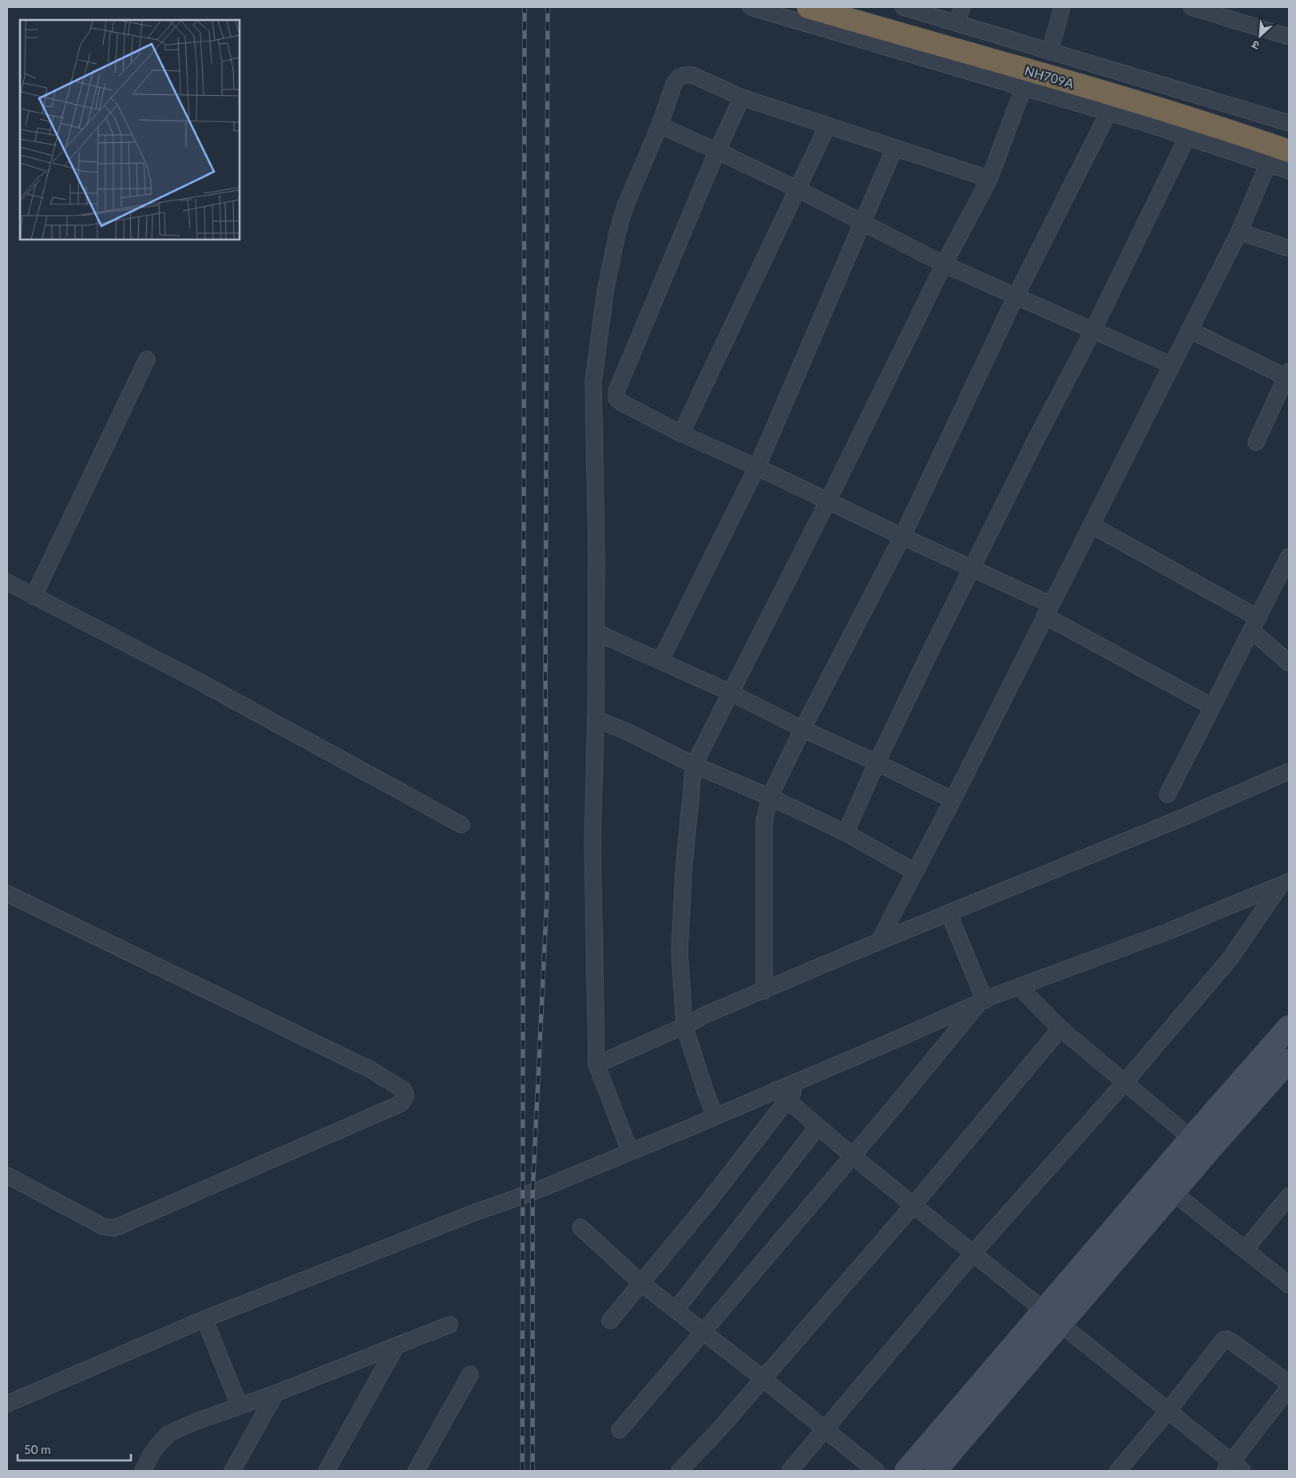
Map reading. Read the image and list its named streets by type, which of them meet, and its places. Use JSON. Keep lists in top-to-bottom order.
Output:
{
  "streets": {
    "highway": ["NH709A"]
  },
  "scale_bar": "50 m",
  "north": "bottom left"
}
